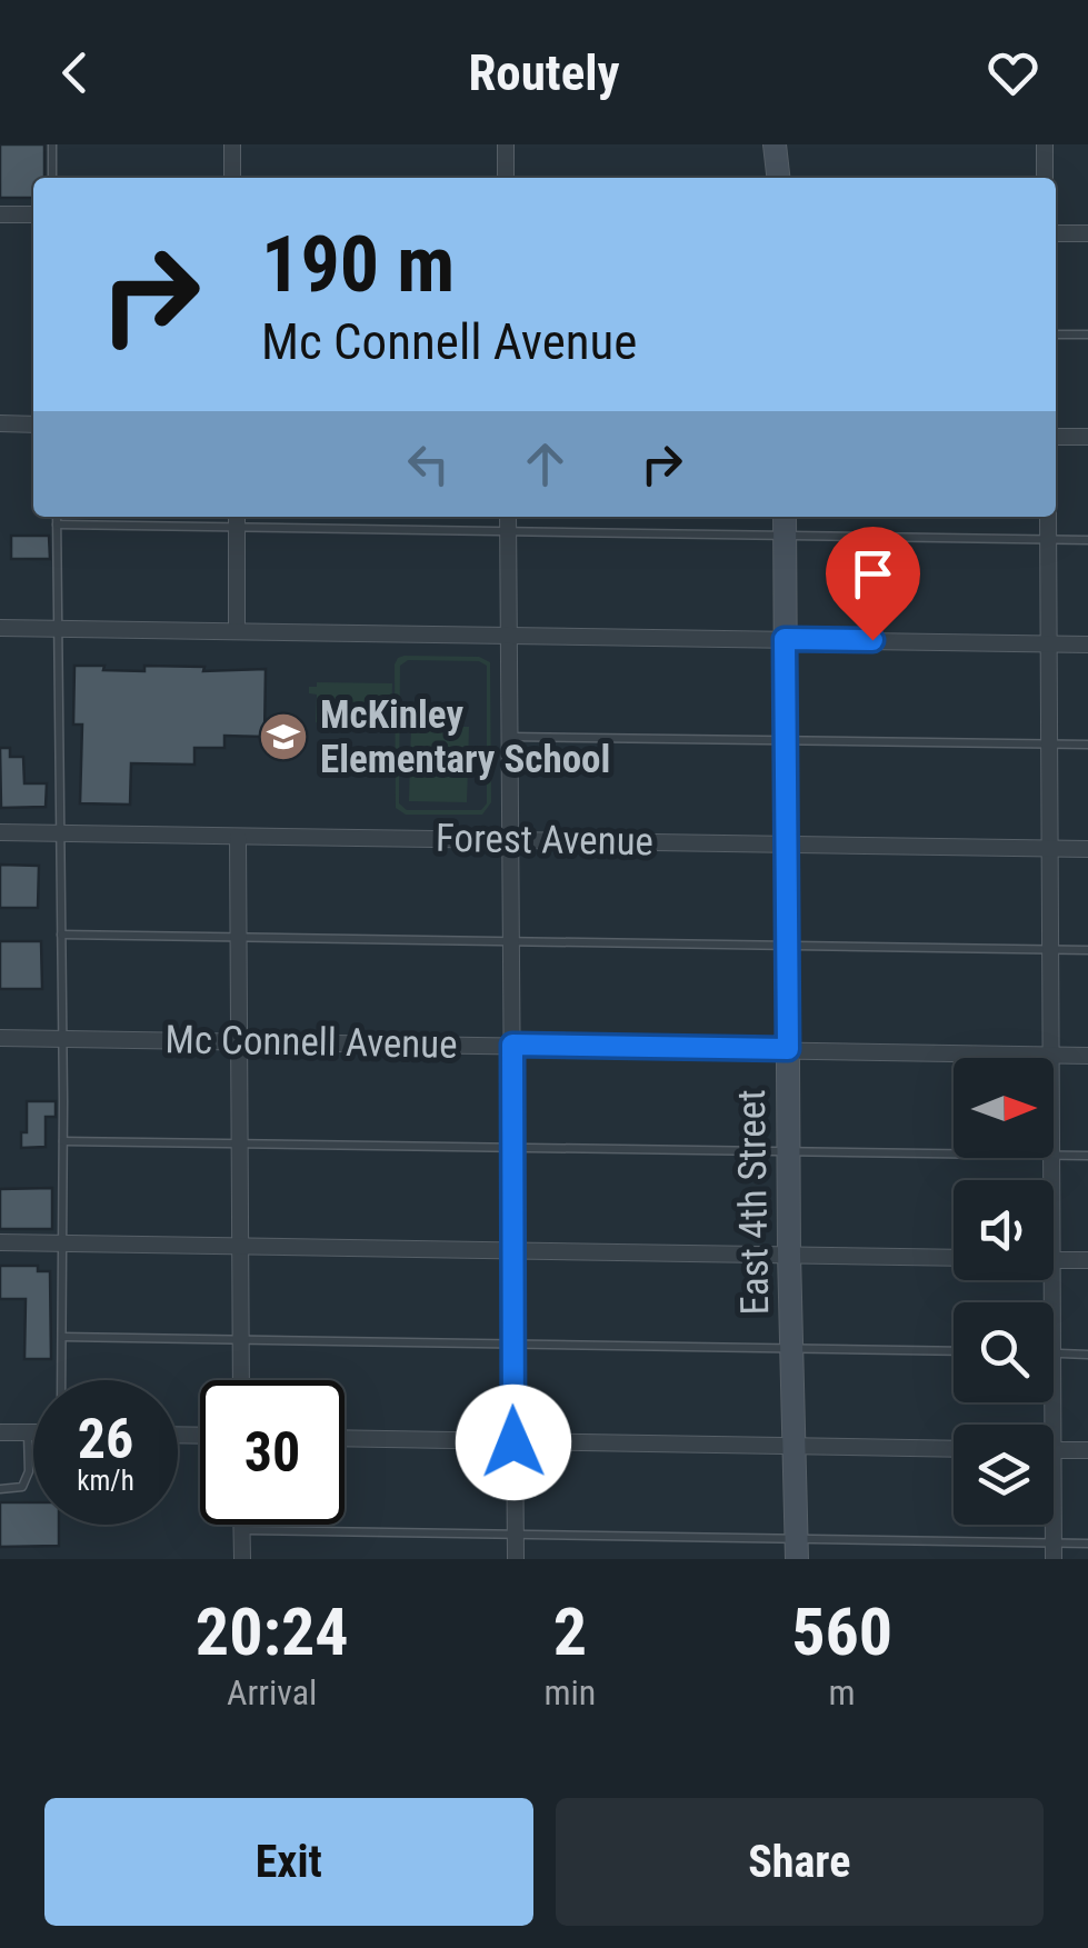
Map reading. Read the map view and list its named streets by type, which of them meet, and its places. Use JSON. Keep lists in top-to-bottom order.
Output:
{
  "streets": {
    "street": ["Forest Avenue", "Mc Connell Avenue", "East 4th Street"]
  },
  "crossings": [
    ["Forest Avenue", "East 4th Street"],
    ["Mc Connell Avenue", "East 4th Street"]
  ],
  "places": {
    "school or university": ["McKinley Elementary School"]
  },
  "north": "right",
  "page": {
    "header": "Routely",
    "turn": ["190 m", "Mc Connell Avenue"],
    "speed": "26 km/h",
    "limit": "30",
    "eta": [
      "20:24",
      "Arrival",
      "2",
      "min",
      "560",
      "m"
    ],
    "buttons": ["Exit", "Share"]
  }
}
